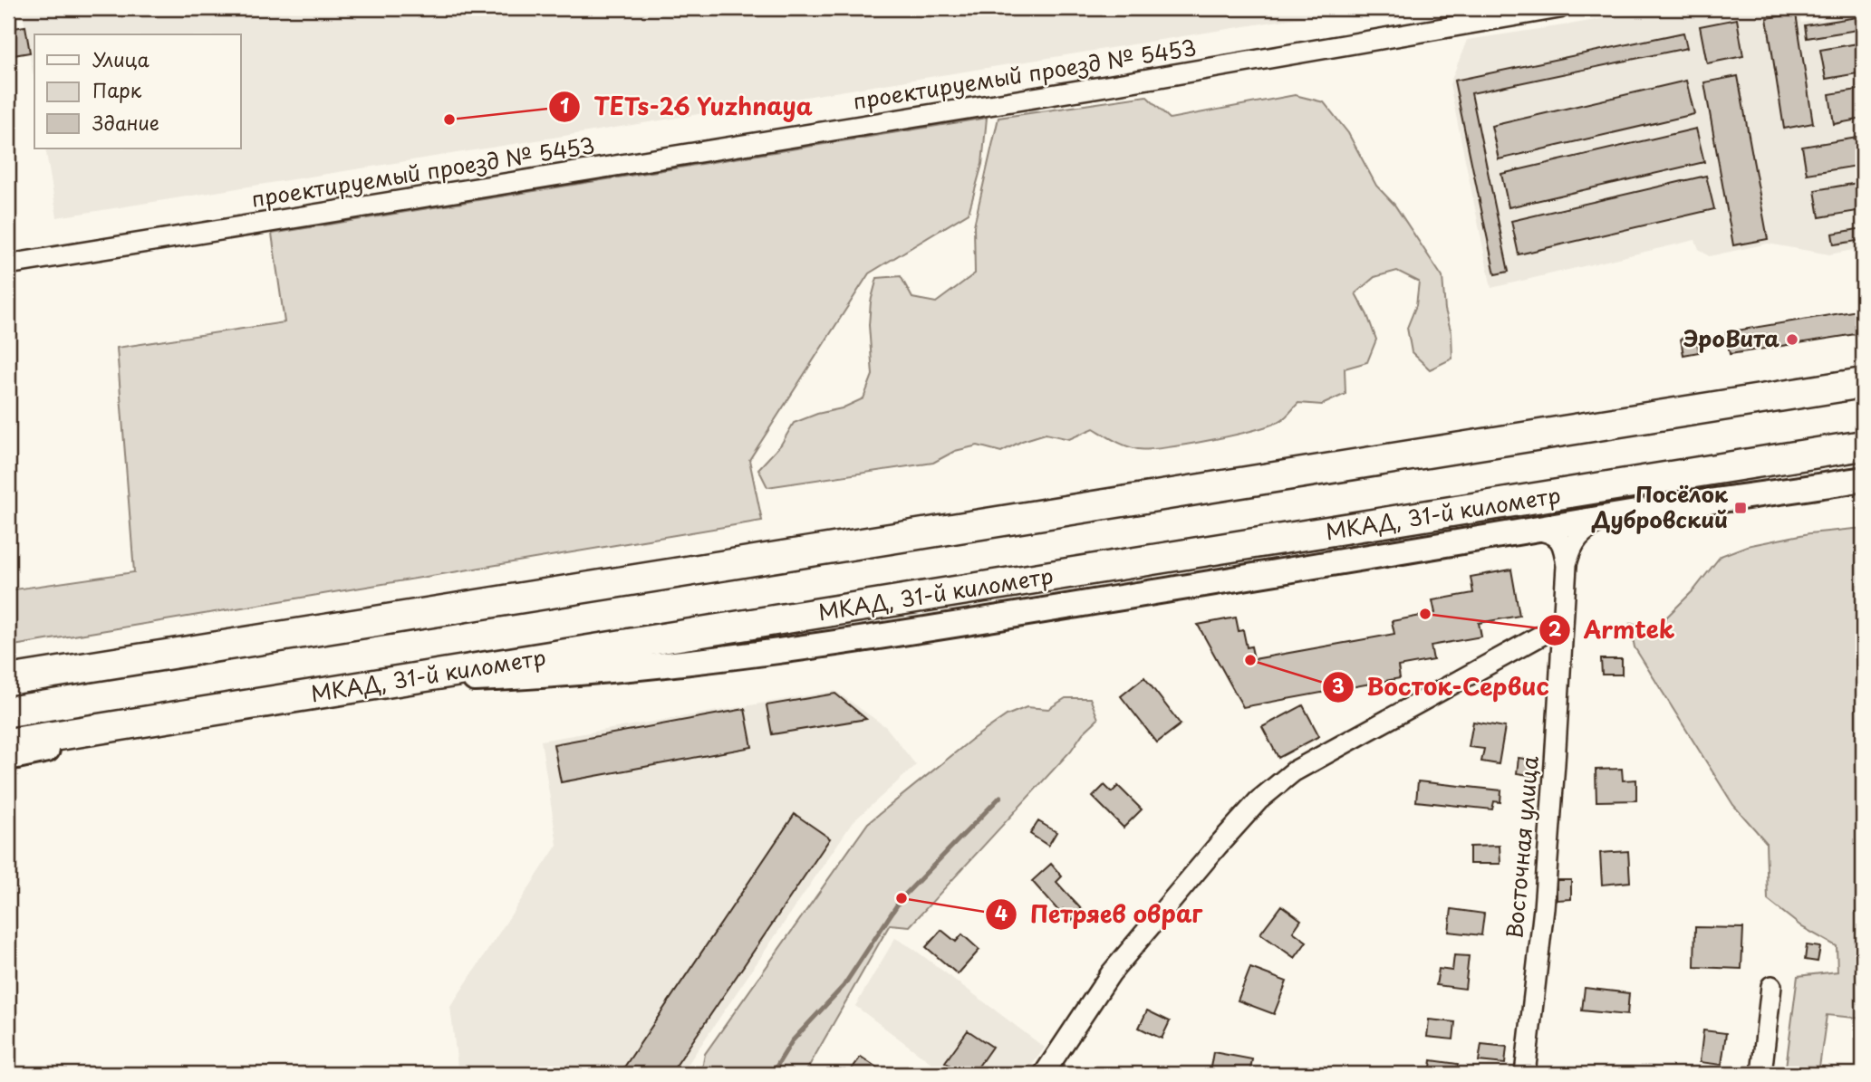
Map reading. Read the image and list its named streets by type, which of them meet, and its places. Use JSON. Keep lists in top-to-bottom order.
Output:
{
  "streets": {
    "highway": ["МКАД, 31-й километр"],
    "street": ["проектируемый проезд № 5453", "Восточная улица"]
  },
  "places": {
    "other": [
      "TETs-26 Yuzhnaya",
      "ЭроВита",
      "Armtek",
      "Восток-Сервис",
      "Петряев овраг"
    ],
    "transit": ["Посёлок Дубровский"]
  },
  "legend": ["Улица", "Парк", "Здание"]
}
